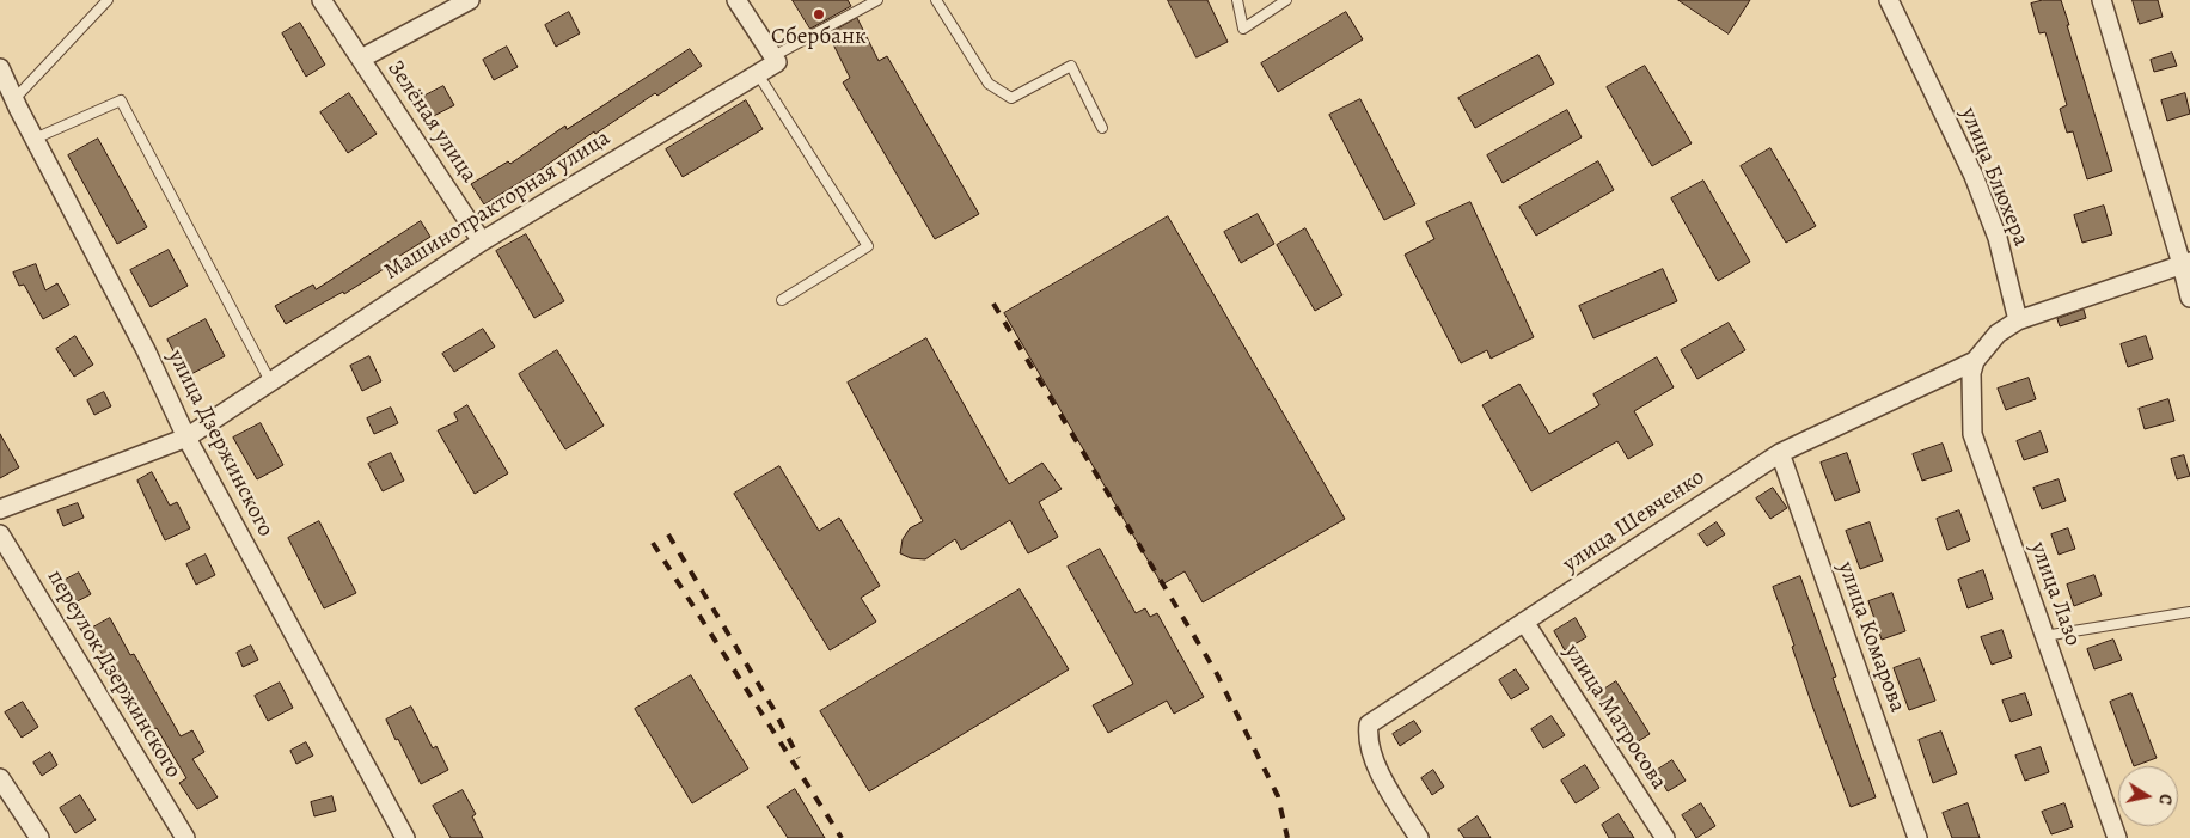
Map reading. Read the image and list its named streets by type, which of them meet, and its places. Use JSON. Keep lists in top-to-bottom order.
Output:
{
  "streets": {
    "street": [
      "Зелёная улица",
      "улица Блюхера",
      "Машинотракторная улица",
      "улица Дзержинского",
      "улица Шевченко",
      "улица Лазо",
      "улица Комарова",
      "переулок Дзержинского",
      "улица Матросова"
    ]
  },
  "crossings": [
    ["Зелёная улица", "Машинотракторная улица"],
    ["Машинотракторная улица", "улица Дзержинского"],
    ["улица Шевченко", "улица Лазо"],
    ["улица Шевченко", "улица Комарова"],
    ["улица Шевченко", "улица Матросова"]
  ],
  "places": ["Сбербанк"],
  "north": "right"
}
